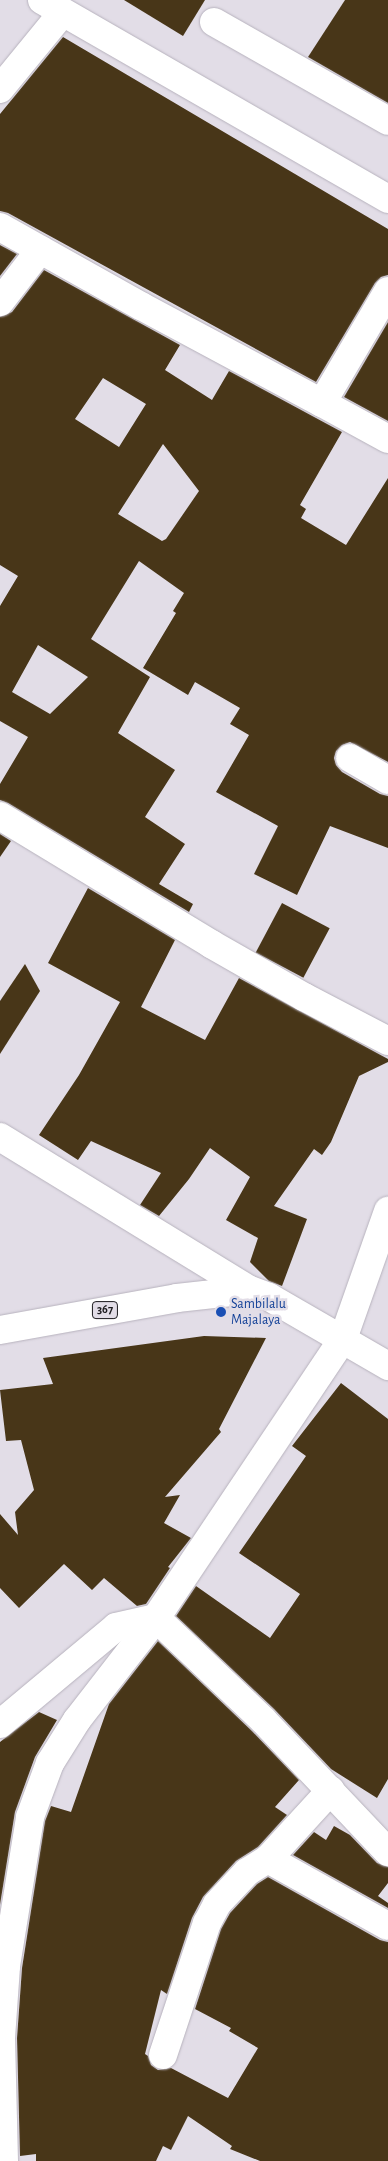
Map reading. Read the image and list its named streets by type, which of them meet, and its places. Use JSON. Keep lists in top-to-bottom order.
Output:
{
  "streets": {
    "street": ["367"]
  },
  "places": ["Sambilalu Majalaya"]
}
